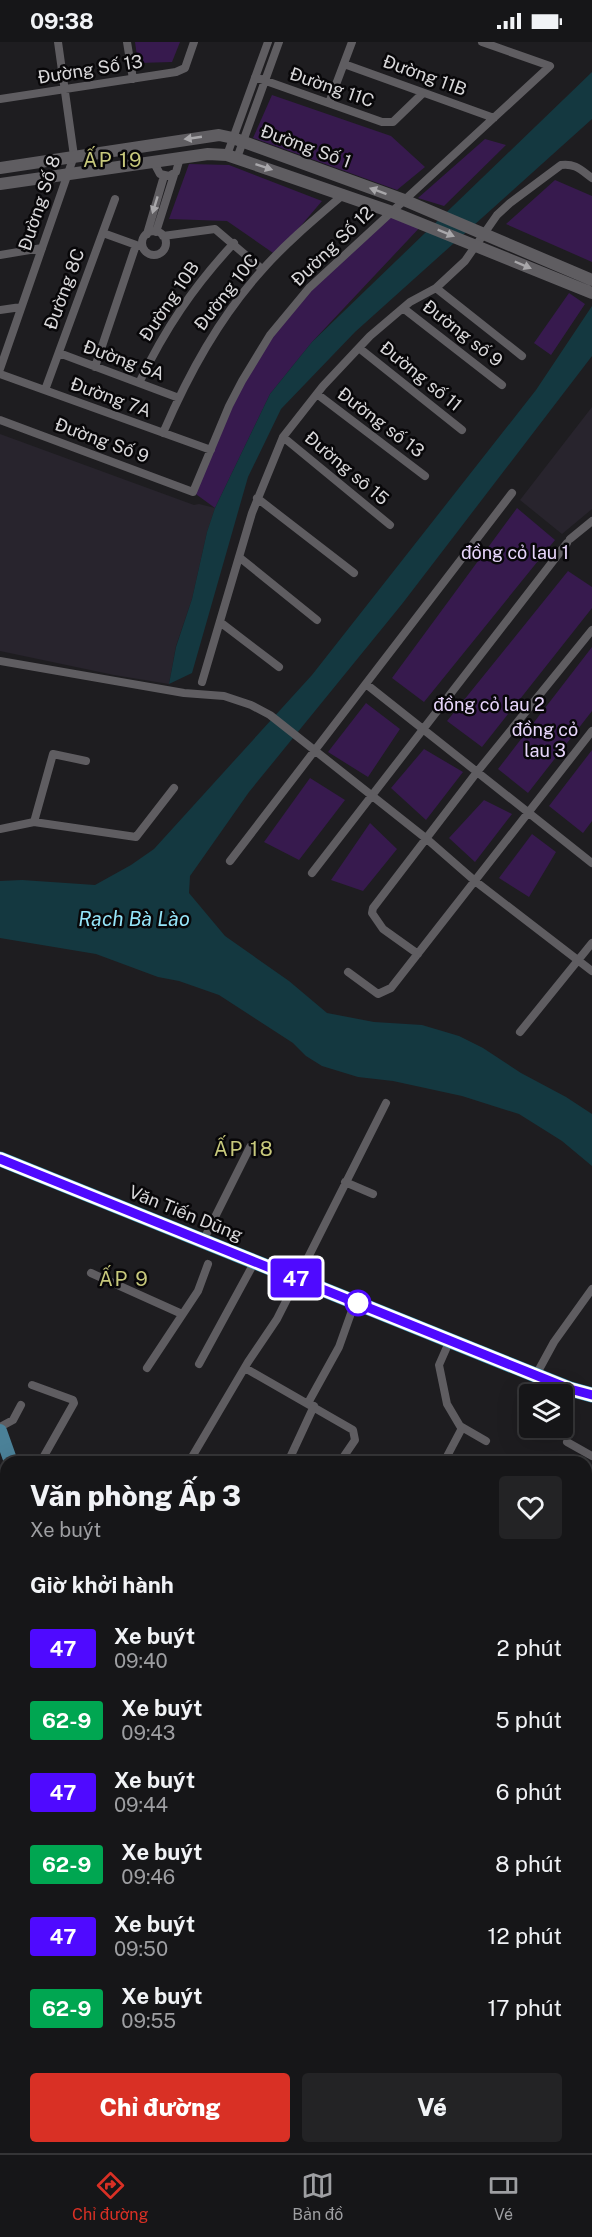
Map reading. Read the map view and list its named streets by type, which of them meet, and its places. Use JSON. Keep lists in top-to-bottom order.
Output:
{
  "streets": {
    "highway": ["Văn Tiến Dũng"],
    "street": [
      "Đường Số 13",
      "Đường 11B",
      "Đường 11C",
      "Đường Số 1",
      "Đường Số 8",
      "Đường Số 12",
      "Đường 8C",
      "Đường 10C",
      "Đường 10B",
      "Đường số 9",
      "Đường 5A",
      "Đường số 11",
      "Đường 7A",
      "Đường số 13",
      "Đường Số 9",
      "Đường sô 15"
    ]
  },
  "crossings": [
    ["Đường Số 13", "Đường Số 8"],
    ["Đường 11B", "Đường 11C"],
    ["Đường 11B", "Đường Số 12"],
    ["Đường Số 1", "Đường Số 8"],
    ["Đường Số 1", "Đường Số 12"],
    ["Đường Số 1", "Đường 10C"],
    ["Đường Số 12", "Đường 7A"],
    ["Đường Số 12", "Đường Số 9"],
    ["Đường 8C", "Đường 5A"],
    ["Đường 8C", "Đường 7A"],
    ["Đường 10C", "Đường 5A"],
    ["Đường 10C", "Đường 7A"],
    ["Đường 10B", "Đường 5A"]
  ],
  "districts": ["ẤP 19", "ẤP 18", "ẤP 9"],
  "water": ["Rạch Bà Lào"],
  "parks": ["đồng cỏ lau 1", "đồng cỏ lau 2", "đồng cỏ lau 3"],
  "lines": ["bus line 47"],
  "page": {
    "status": "09:38",
    "on_map": "47",
    "heading": [
      ["Văn phòng Ấp 3", "Xe buýt"],
      "Giờ khởi hành"
    ],
    "list": [
      {
        "mark": "47",
        "name": "Xe buýt",
        "note": "09:40",
        "value": "2 phút"
      },
      {
        "mark": "62-9",
        "name": "Xe buýt",
        "note": "09:43",
        "value": "5 phút"
      },
      {
        "mark": "47",
        "name": "Xe buýt",
        "note": "09:44",
        "value": "6 phút"
      },
      {
        "mark": "62-9",
        "name": "Xe buýt",
        "note": "09:46",
        "value": "8 phút"
      },
      {
        "mark": "47",
        "name": "Xe buýt",
        "note": "09:50",
        "value": "12 phút"
      },
      {
        "mark": "62-9",
        "name": "Xe buýt",
        "note": "09:55",
        "value": "17 phút"
      }
    ],
    "buttons": ["Chỉ đường", "Vé"],
    "tabs": ["Chỉ đường", "Bản đồ", "Vé"]
  }
}
